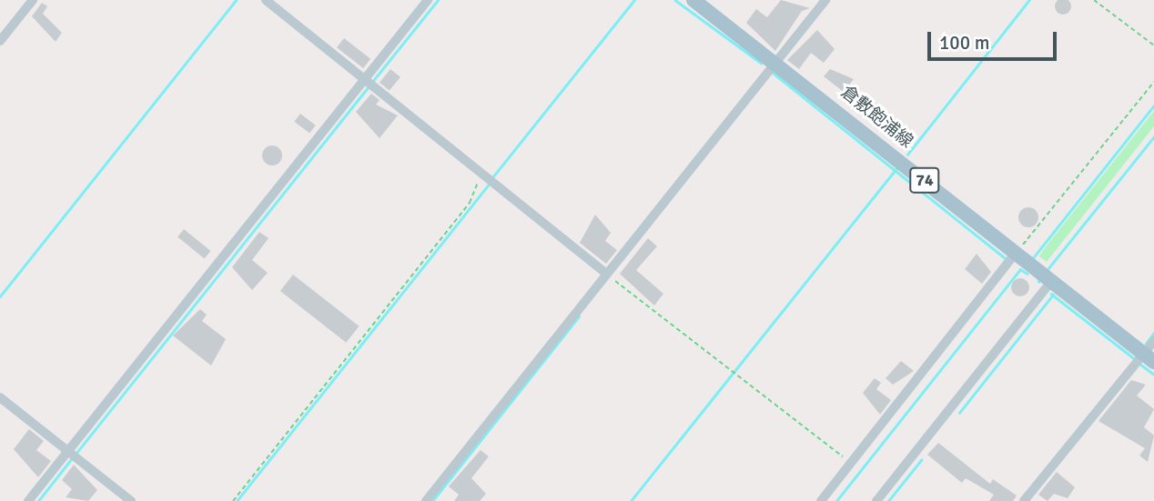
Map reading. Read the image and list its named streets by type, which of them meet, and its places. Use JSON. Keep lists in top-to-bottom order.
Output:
{
  "streets": {
    "main road": ["倉敷飽浦線", "74"]
  },
  "scale_bar": "100 m"
}
